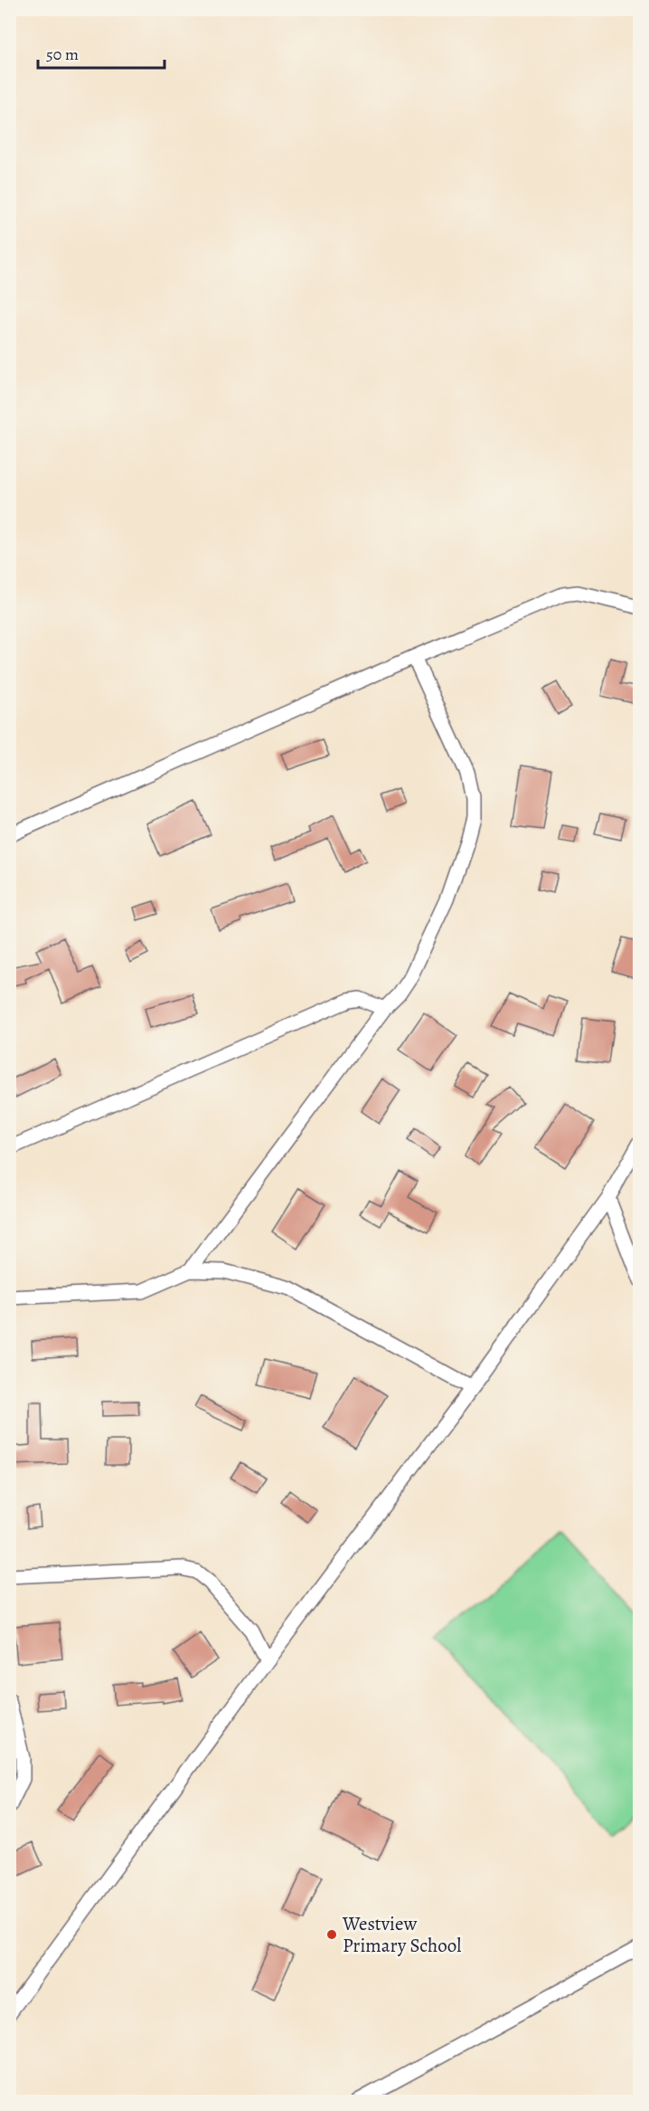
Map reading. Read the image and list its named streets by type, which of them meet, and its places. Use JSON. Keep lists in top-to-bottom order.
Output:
{
  "places": ["Westview Primary School"],
  "scale_bar": "50 m"
}
